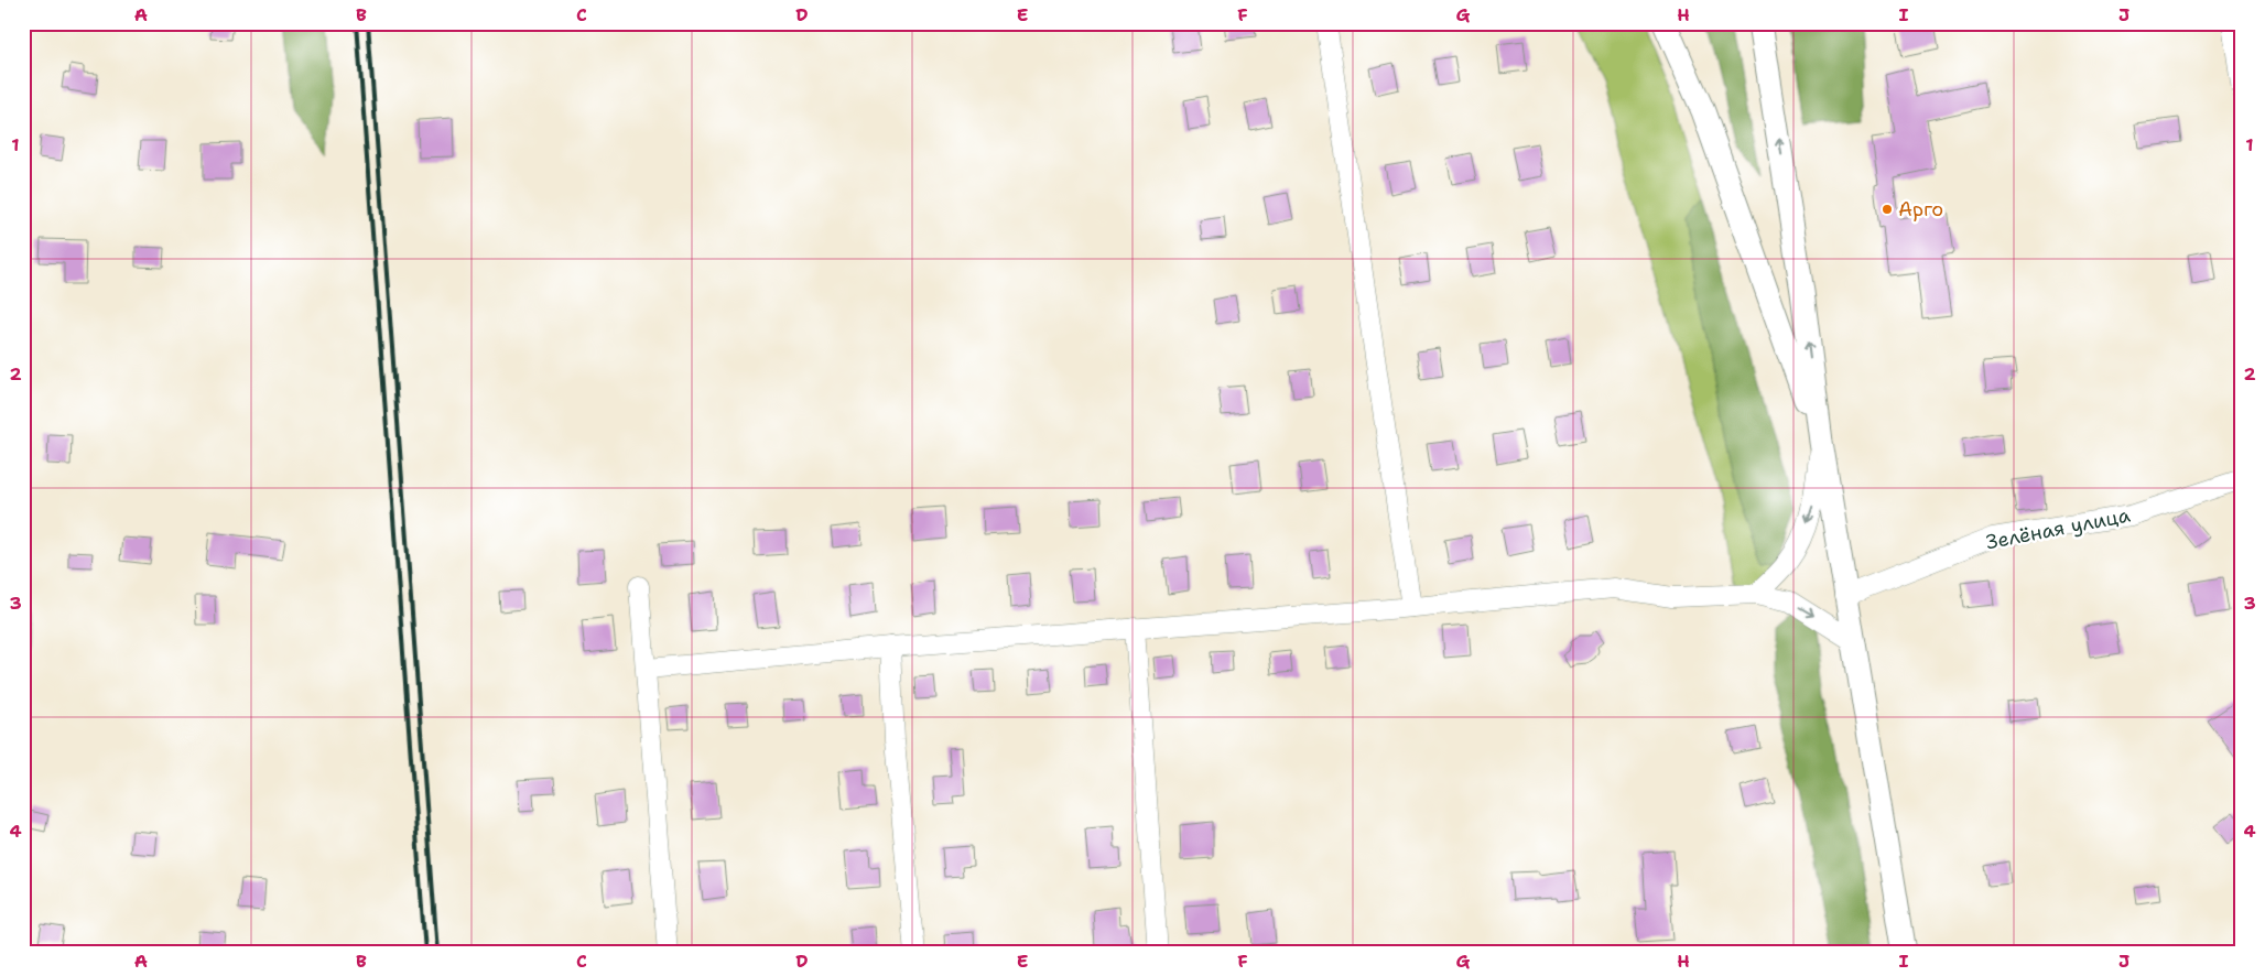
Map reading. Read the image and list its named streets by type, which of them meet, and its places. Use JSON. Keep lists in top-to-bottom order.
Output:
{
  "streets": {
    "street": ["Зелёная улица"]
  },
  "places": ["Арго"],
  "grid": {
    "columns": [
      "A",
      "B",
      "C",
      "D",
      "E",
      "F",
      "G",
      "H",
      "I",
      "J"
    ],
    "rows": [
      "1",
      "2",
      "3",
      "4"
    ]
  }
}
